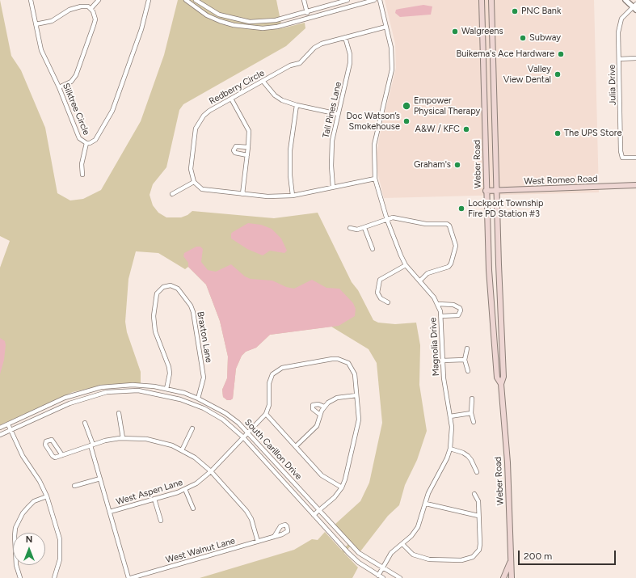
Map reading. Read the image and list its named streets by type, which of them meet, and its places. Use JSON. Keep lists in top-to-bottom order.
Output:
{
  "streets": {
    "main road": ["Weber Road", "West Romeo Road"],
    "street": [
      "Julia Drive",
      "Redberry Circle",
      "Silktree Circle",
      "Tall Pines Lane",
      "Braxton Lane",
      "Magnolia Drive",
      "South Carillon Drive",
      "West Aspen Lane",
      "West Walnut Lane"
    ]
  },
  "crossings": [
    ["Redberry Circle", "Tall Pines Lane"],
    ["Redberry Circle", "Magnolia Drive"],
    ["Weber Road", "West Romeo Road"],
    ["Braxton Lane", "South Carillon Drive"],
    ["Magnolia Drive", "South Carillon Drive"],
    ["South Carillon Drive", "West Aspen Lane"]
  ],
  "places": [
    "PNC Bank",
    "Walgreens",
    "Subway",
    "Buikema's Ace Hardware",
    "Valley View Dental",
    "Empower Physical Therapy",
    "Doc Watson’s Smokehouse",
    "A&W / KFC",
    "The UPS Store",
    "Graham's",
    "Lockport Township Fire PD Station #3"
  ],
  "scale_bar": "200 m",
  "north": "top"
}
